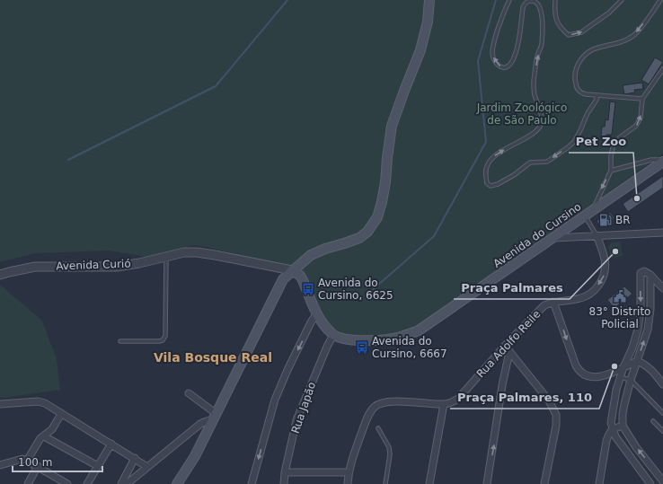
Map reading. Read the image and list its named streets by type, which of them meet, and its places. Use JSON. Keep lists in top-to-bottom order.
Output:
{
  "streets": {
    "main road": ["Avenida do Cursino"],
    "street": ["Avenida Curió", "Rua Adolfo Reile", "Rua Japão"]
  },
  "crossings": [
    ["Avenida do Cursino", "Rua Japão"]
  ],
  "districts": ["Vila Bosque Real"],
  "parks": ["Jardim Zoológico de São Paulo"],
  "places": {
    "other": ["Pet Zoo", "Praça Palmares", "Praça Palmares, 110"],
    "fuel station": ["BR"],
    "bus stop": ["Avenida do Cursino, 6625", "Avenida do Cursino, 6667"],
    "public building": ["83° Distrito Policial"]
  },
  "scale_bar": "100 m"
}
